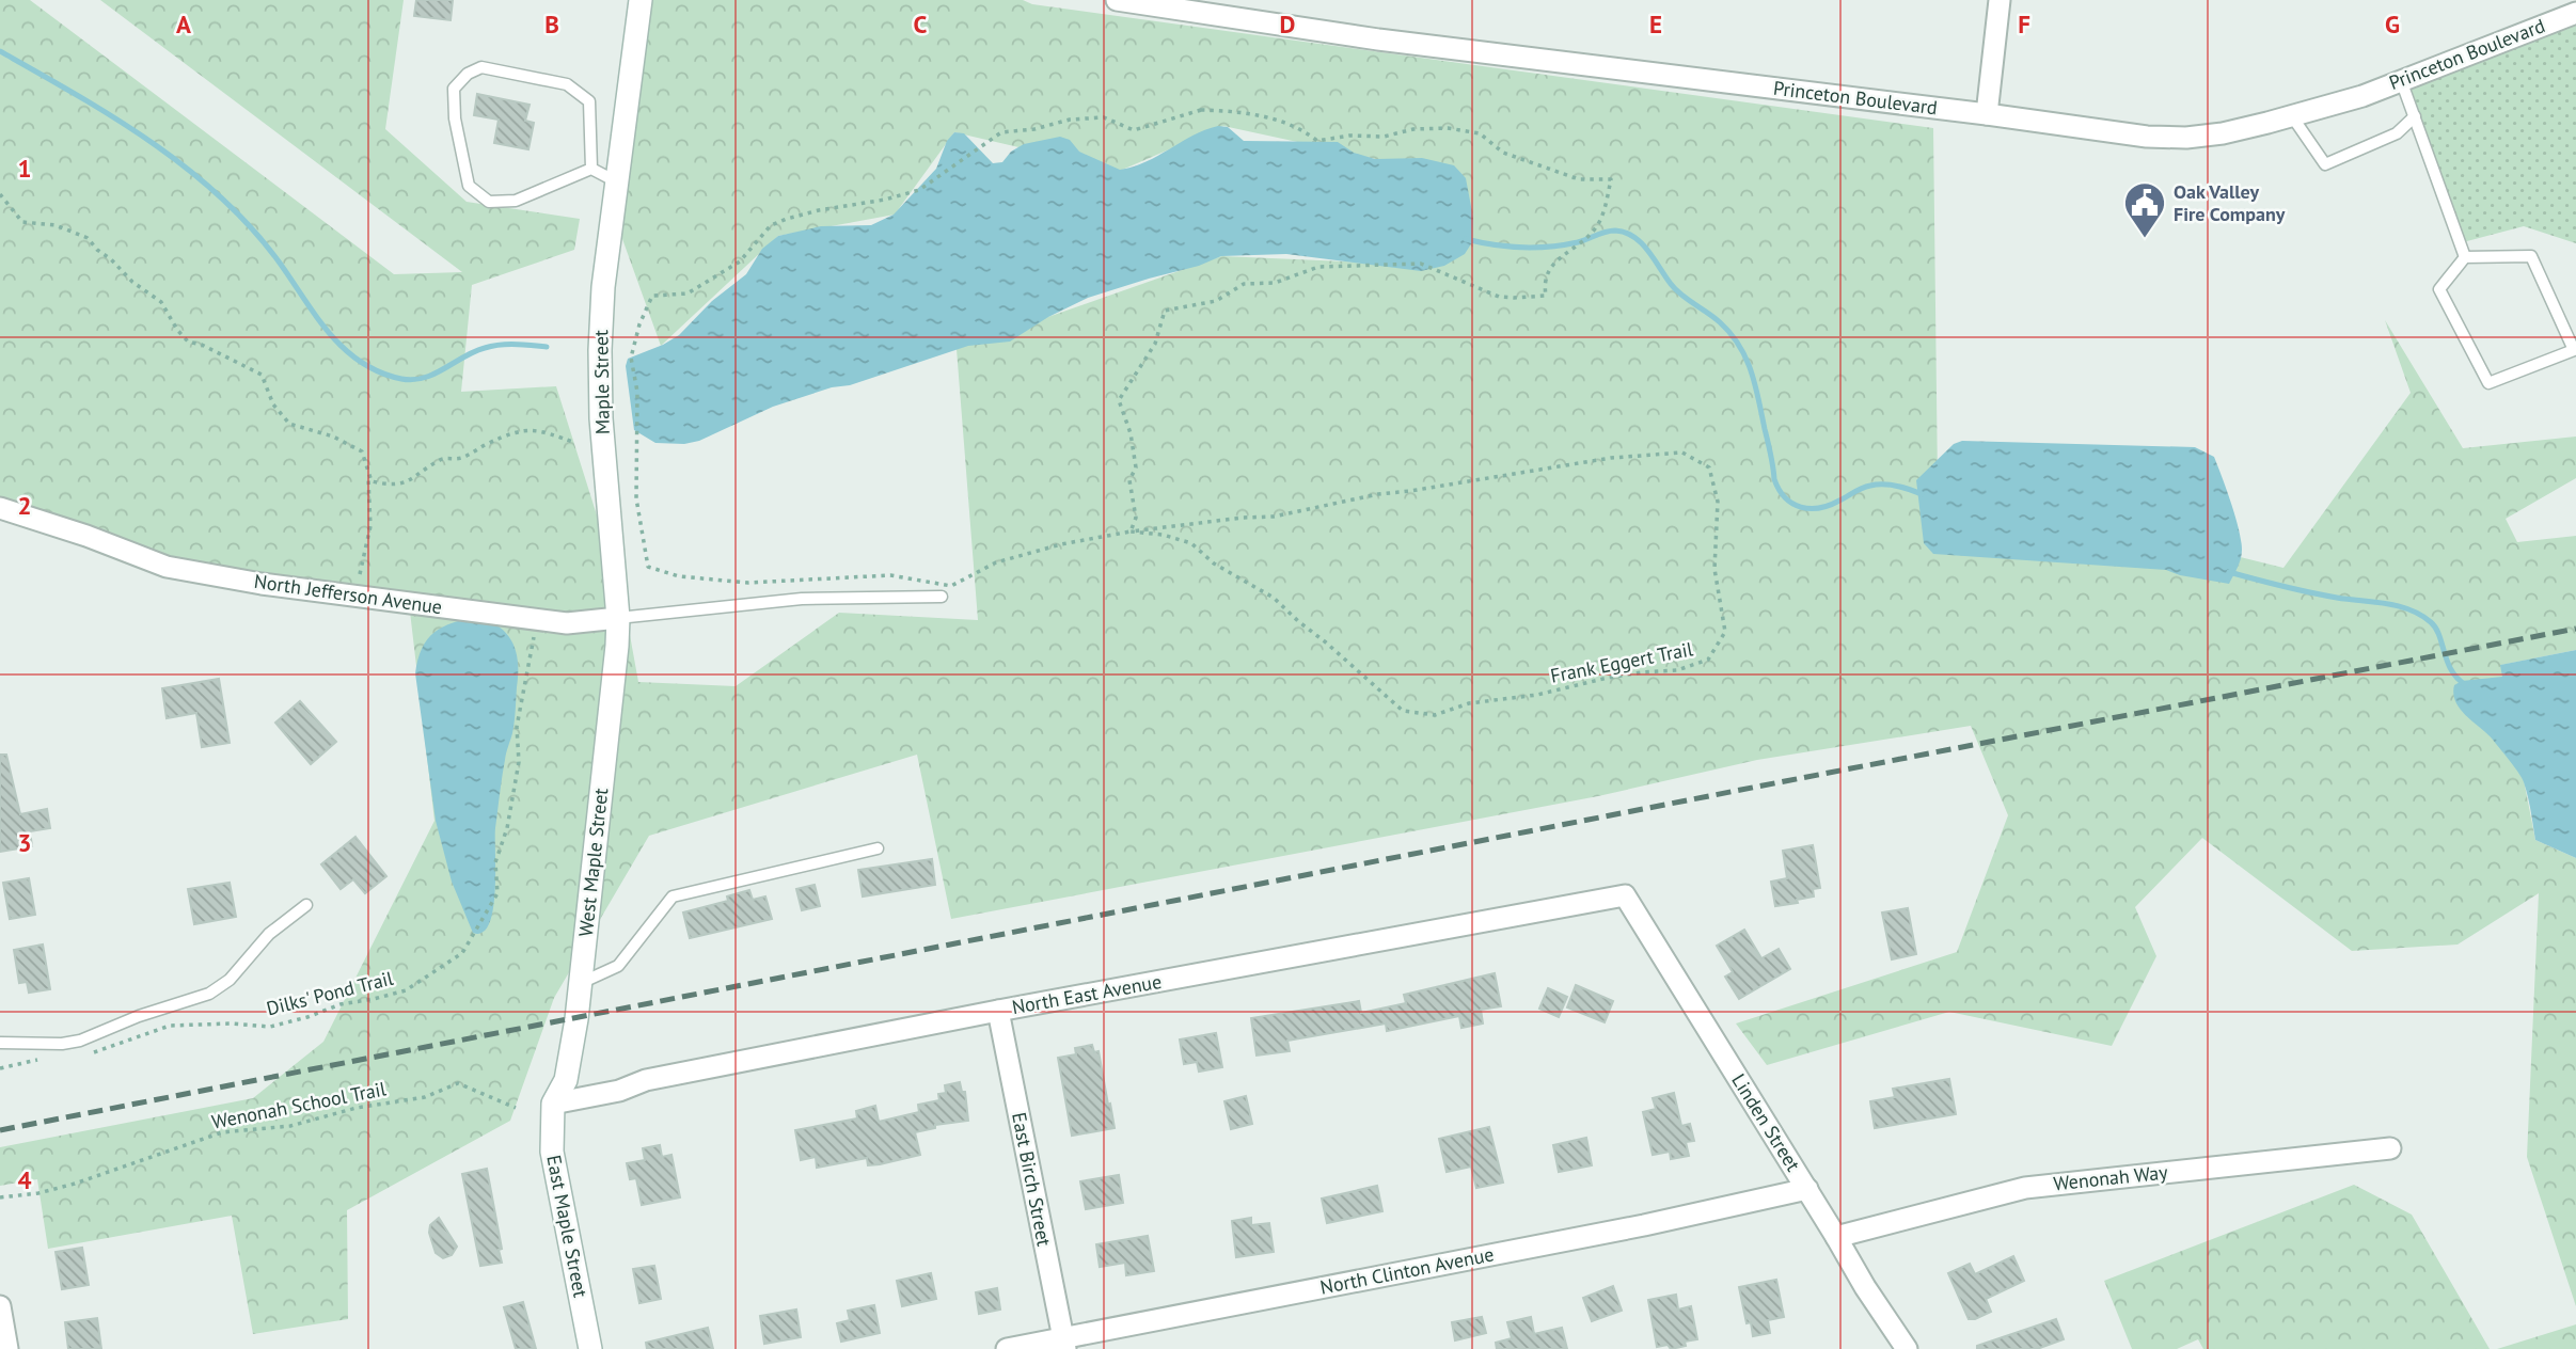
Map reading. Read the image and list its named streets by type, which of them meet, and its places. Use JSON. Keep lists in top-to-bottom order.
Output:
{
  "streets": {
    "street": [
      "Princeton Boulevard",
      "Maple Street",
      "North Jefferson Avenue",
      "West Maple Street",
      "North East Avenue",
      "Linden Street",
      "Wenonah Way",
      "East Birch Street",
      "East Maple Street",
      "North Clinton Avenue"
    ],
    "path": ["Frank Eggert Trail", "Dilks' Pond Trail", "Wenonah School Trail"]
  },
  "crossings": [
    ["Maple Street", "North Jefferson Avenue"],
    ["Maple Street", "West Maple Street"],
    ["North Jefferson Avenue", "West Maple Street"],
    ["West Maple Street", "North East Avenue"],
    ["West Maple Street", "East Maple Street"],
    ["North East Avenue", "Linden Street"],
    ["North East Avenue", "East Birch Street"],
    ["North East Avenue", "East Maple Street"],
    ["Linden Street", "Wenonah Way"],
    ["Linden Street", "North Clinton Avenue"],
    ["East Birch Street", "North Clinton Avenue"]
  ],
  "places": {
    "public building": ["Oak Valley Fire Company"]
  },
  "grid": {
    "columns": [
      "A",
      "B",
      "C",
      "D",
      "E",
      "F",
      "G"
    ],
    "rows": [
      "1",
      "2",
      "3",
      "4"
    ]
  }
}
